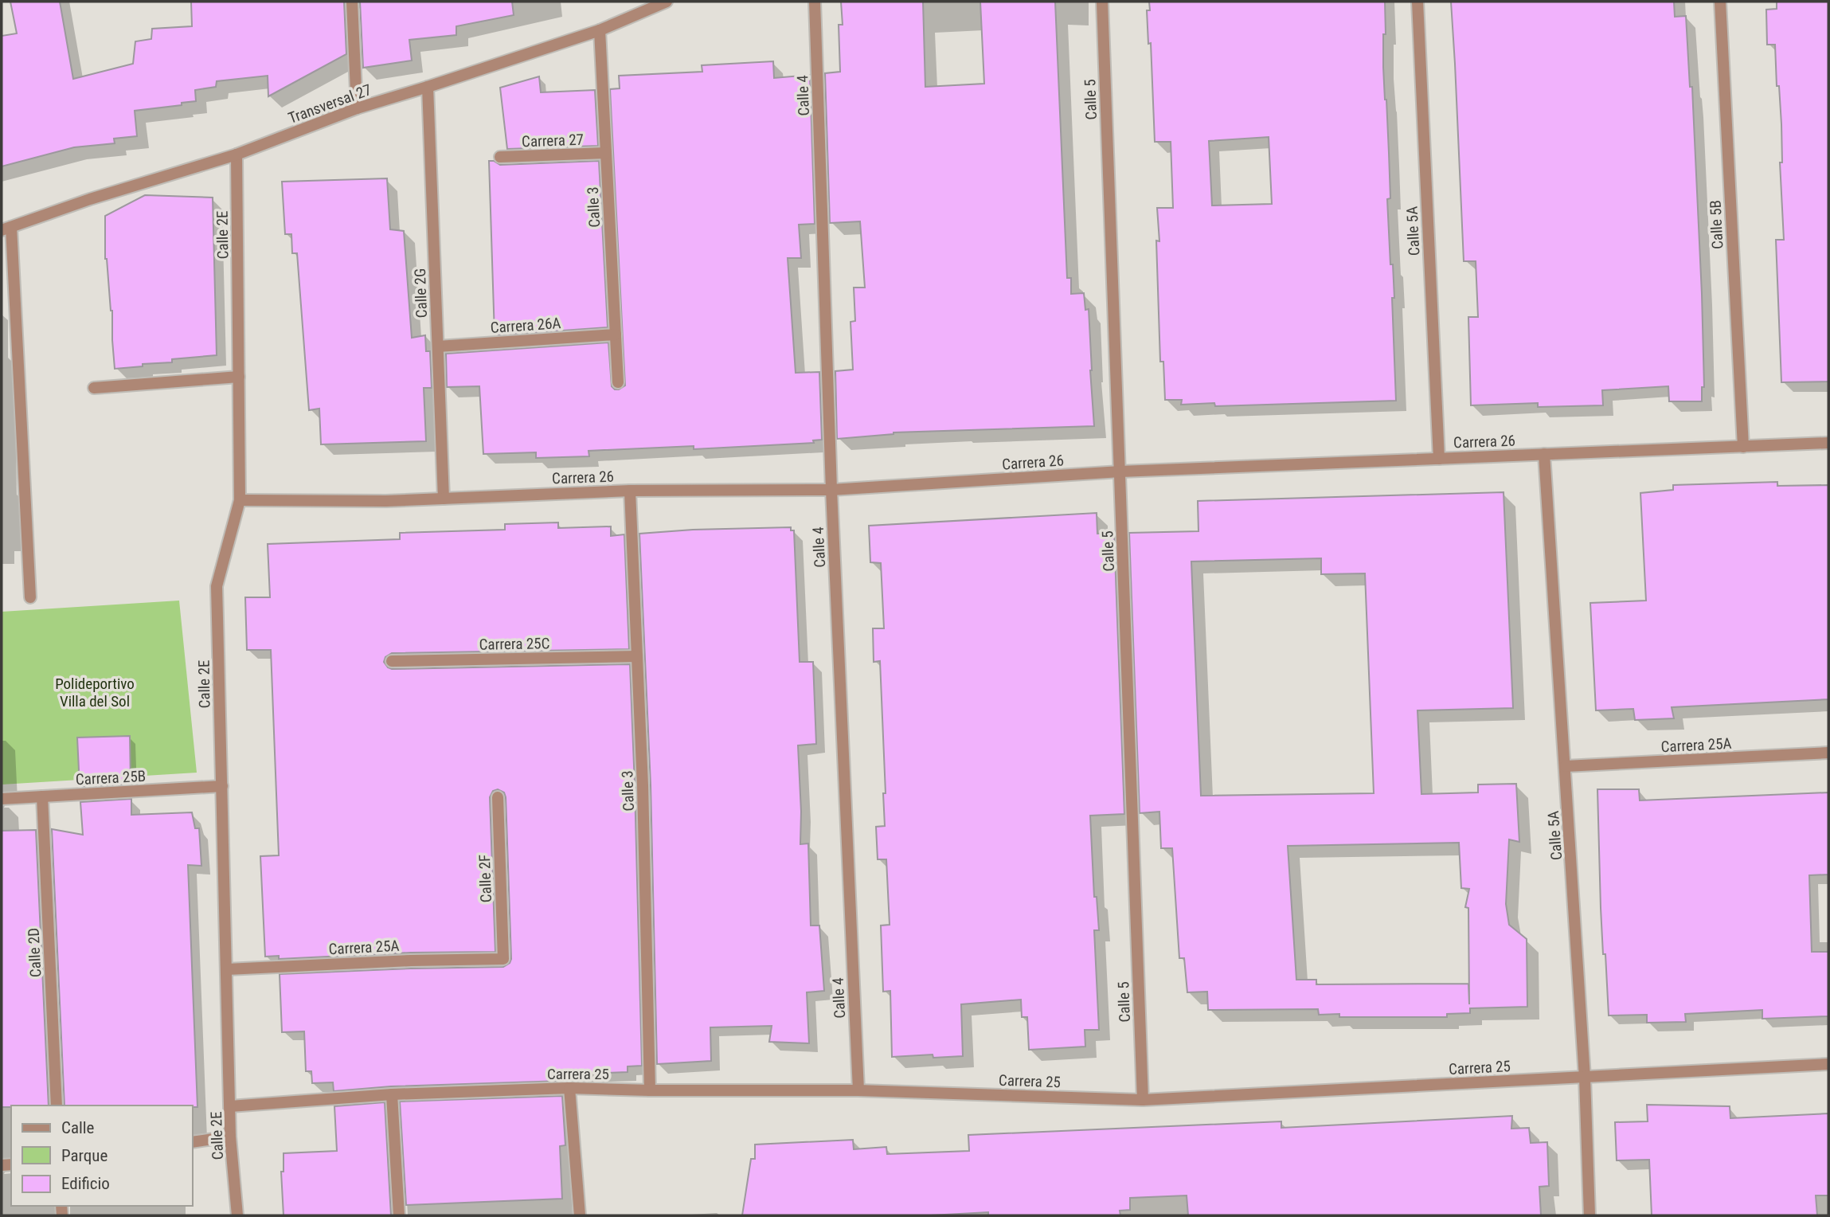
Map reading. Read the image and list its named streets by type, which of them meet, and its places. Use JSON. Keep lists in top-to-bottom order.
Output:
{
  "streets": {
    "street": [
      "Calle 4",
      "Calle 5",
      "Transversal 27",
      "Carrera 27",
      "Calle 3",
      "Calle 5B",
      "Calle 5A",
      "Calle 2E",
      "Calle 2G",
      "Carrera 26A",
      "Carrera 26",
      "Carrera 25C",
      "Carrera 25A",
      "Carrera 25B",
      "Calle 2F",
      "Calle 2D",
      "Carrera 25"
    ]
  },
  "crossings": [
    ["Calle 4", "Carrera 26"],
    ["Calle 4", "Carrera 25"],
    ["Calle 5", "Carrera 26"],
    ["Calle 5", "Carrera 25"],
    ["Transversal 27", "Calle 3"],
    ["Transversal 27", "Calle 2E"],
    ["Transversal 27", "Calle 2G"],
    ["Carrera 27", "Calle 3"],
    ["Calle 3", "Carrera 26A"],
    ["Calle 3", "Carrera 26"],
    ["Calle 3", "Carrera 25C"],
    ["Calle 3", "Carrera 25"],
    ["Calle 5B", "Carrera 26"],
    ["Calle 5A", "Carrera 26"],
    ["Calle 5A", "Carrera 25A"],
    ["Calle 5A", "Carrera 25"],
    ["Calle 2E", "Carrera 26"],
    ["Calle 2E", "Carrera 25A"],
    ["Calle 2E", "Carrera 25B"],
    ["Calle 2E", "Carrera 25"],
    ["Calle 2G", "Carrera 26A"],
    ["Calle 2G", "Carrera 26"],
    ["Carrera 25A", "Calle 2F"],
    ["Carrera 25B", "Calle 2D"]
  ],
  "parks": ["Polideportivo Villa del Sol"],
  "legend": ["Calle", "Parque", "Edificio"]
}
